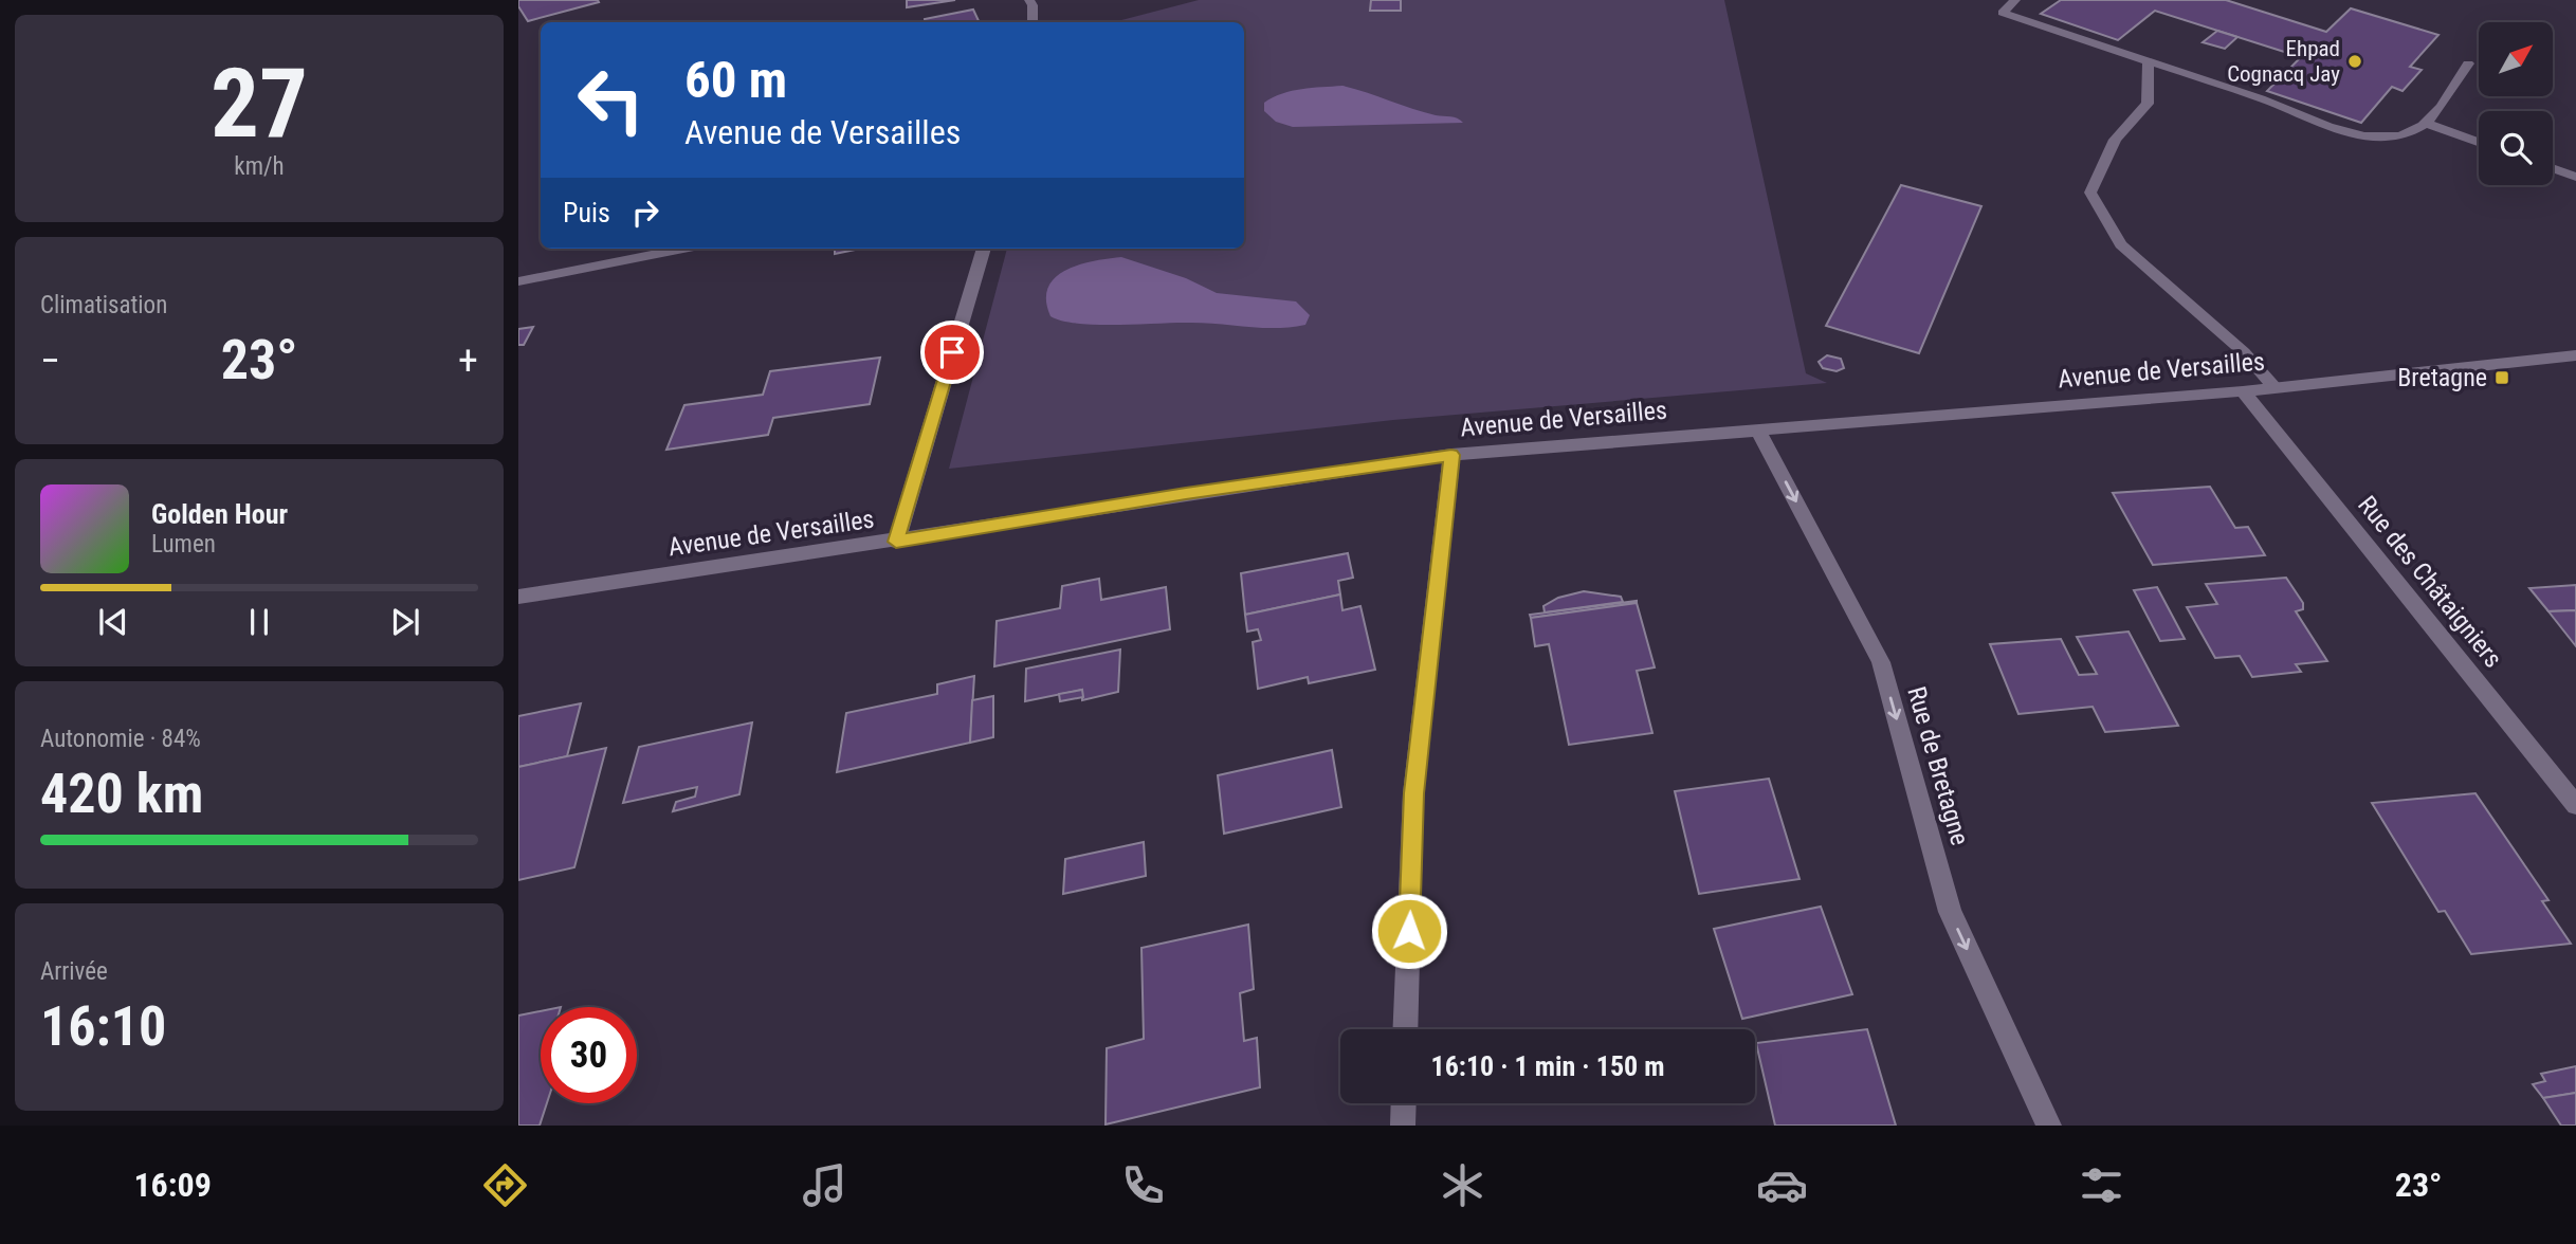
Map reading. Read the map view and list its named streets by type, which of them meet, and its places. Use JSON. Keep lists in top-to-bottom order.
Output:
{
  "streets": {
    "street": ["Avenue de Versailles", "Rue des Châtaigniers", "Rue de Bretagne"]
  },
  "crossings": [
    ["Avenue de Versailles", "Rue des Châtaigniers"],
    ["Avenue de Versailles", "Rue de Bretagne"]
  ],
  "one_way": ["Rue de Bretagne"],
  "places": {
    "other": ["Ehpad Cognacq Jay"],
    "transit": ["Bretagne"]
  },
  "north": "top right",
  "page": {
    "tile": [
      ["27", "km/h"],
      "Climatisation",
      ["Autonomie · 84%", "420 km"],
      ["Arrivée", "16:10"]
    ],
    "turn": ["60 m", "Avenue de Versailles"],
    "then": "Puis",
    "heat": ["−", "23°", "+"],
    "song": ["Golden Hour", "Lumen"],
    "limit": "30",
    "trip": "16:10 · 1 min · 150 m",
    "tabs": ["16:09", "23°"]
  }
}
